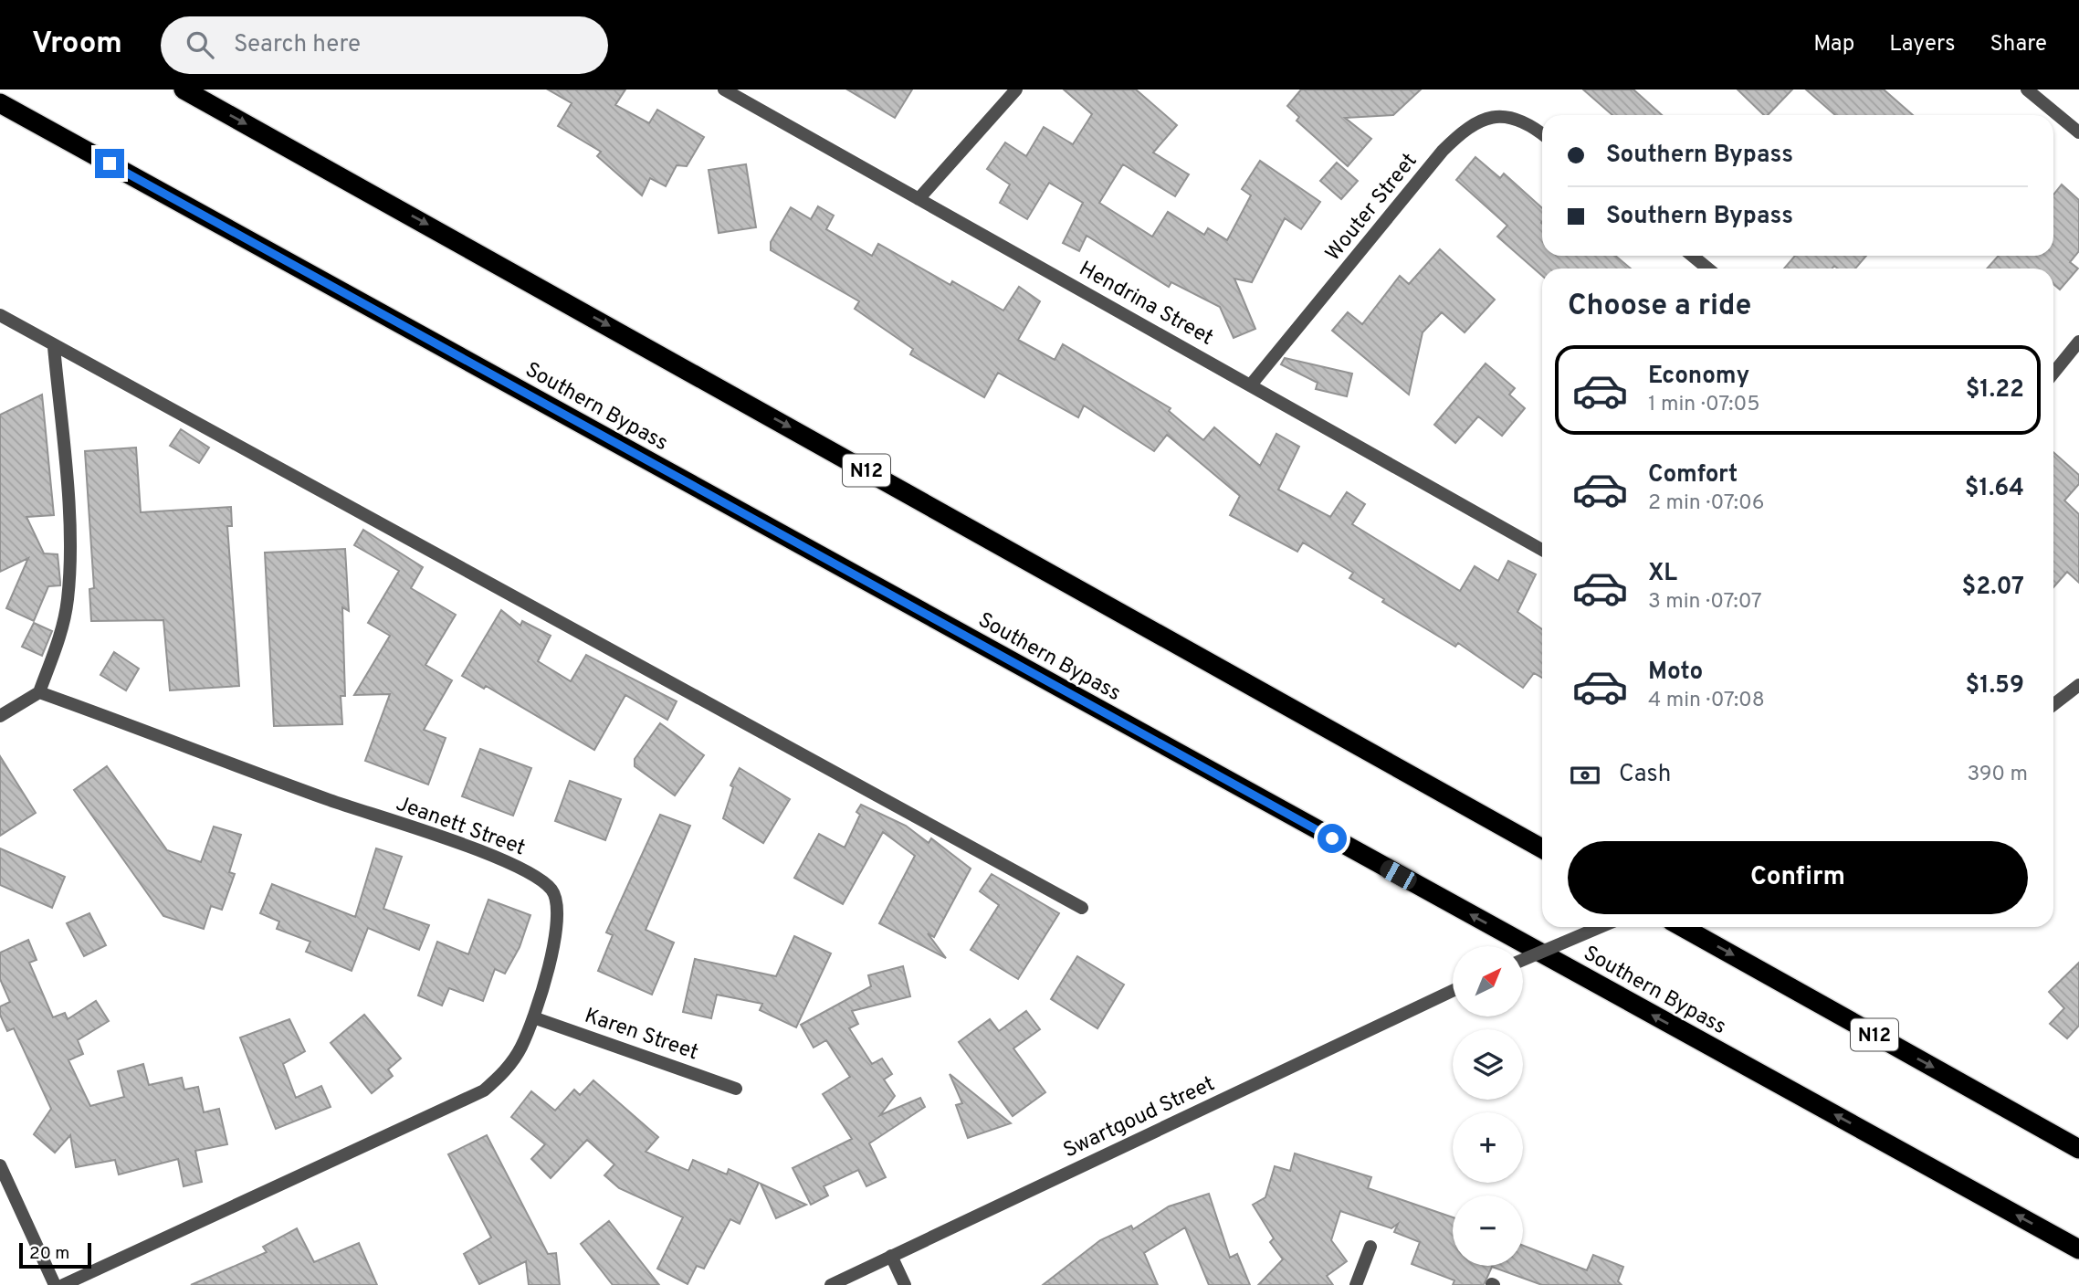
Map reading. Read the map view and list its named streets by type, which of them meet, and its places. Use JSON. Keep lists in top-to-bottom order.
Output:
{
  "streets": {
    "highway": ["Southern Bypass", "N12"],
    "street": [
      "Wouter Street",
      "Hendrina Street",
      "Jeanett Street",
      "Karen Street",
      "Swartgoud Street"
    ]
  },
  "crossings": [
    ["Wouter Street", "Hendrina Street"],
    ["Jeanett Street", "Karen Street"]
  ],
  "scale_bar": "20 m",
  "north": "top right",
  "page": {
    "header": "Vroom",
    "search": "Search here",
    "nav": ["Map", "Layers", "Share"],
    "banner": ["Southern Bypass", "Southern Bypass"],
    "heading": "Choose a ride",
    "list": [
      {
        "name": "Economy",
        "note": "1 min · 07:05",
        "value": "$1.22"
      },
      {
        "name": "Comfort",
        "note": "2 min · 07:06",
        "value": "$1.64"
      },
      {
        "name": "XL",
        "note": "3 min · 07:07",
        "value": "$2.07"
      },
      {
        "name": "Moto",
        "note": "4 min · 07:08",
        "value": "$1.59"
      }
    ],
    "pay": ["Cash", "390 m"],
    "buttons": "Confirm",
    "map_buttons": ["+", "−"],
    "scale": "20 m"
  }
}
